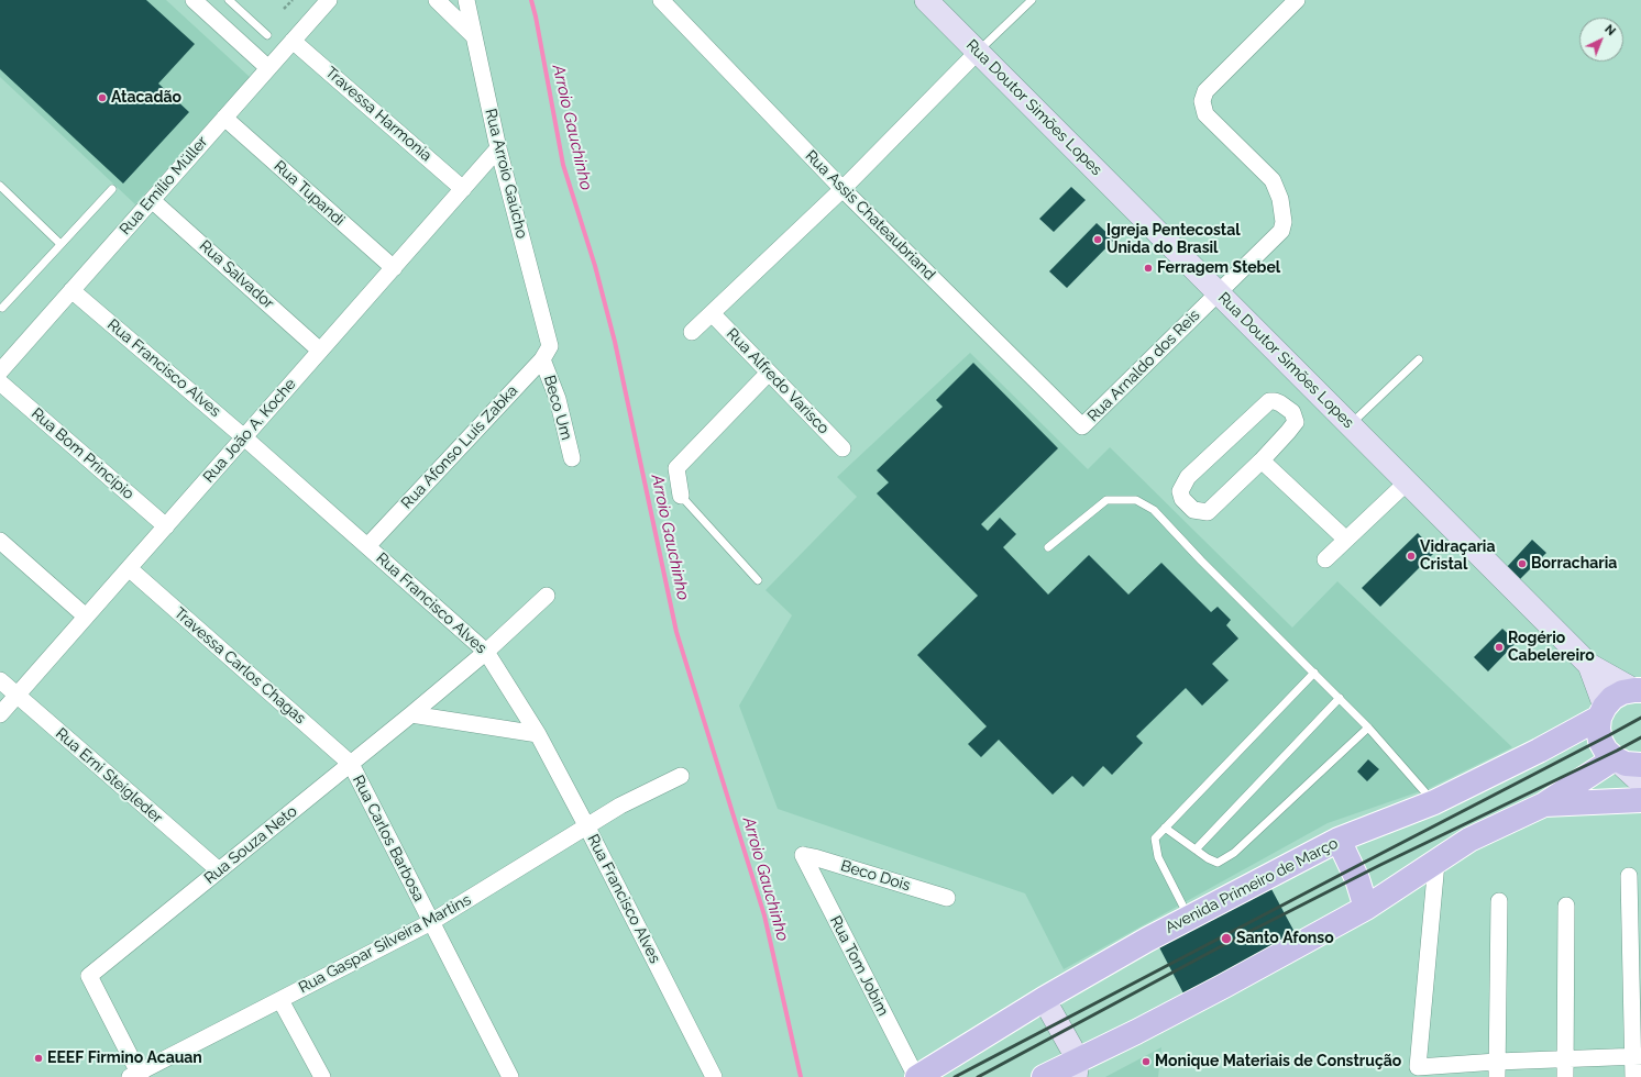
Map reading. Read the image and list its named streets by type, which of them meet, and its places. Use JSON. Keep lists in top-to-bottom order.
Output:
{
  "streets": {
    "main road": ["Rua Doutor Simões Lopes", "Avenida Primeiro de Março"],
    "street": [
      "Travessa Harmonia",
      "Rua Arroio Gaúcho",
      "Rua Emílio Müller",
      "Rua Tupandi",
      "Rua Assis Chateaubriand",
      "Rua Salvador",
      "Rua Arnaldo dos Reis",
      "Rua Francisco Alves",
      "Rua Alfredo Varisco",
      "Beco Um",
      "Rua João A. Koche",
      "Rua Afonso Luís Zabka",
      "Rua Bom Princípio",
      "Travessa Carlos Chagas",
      "Rua Erni Steigleder",
      "Rua Carlos Barbosa",
      "Rua Souza Neto",
      "Beco Dois",
      "Rua Gaspar Silveira Martins",
      "Rua Tom Jobim"
    ]
  },
  "crossings": [
    ["Rua Doutor Simões Lopes", "Rua Arnaldo dos Reis"],
    ["Rua Doutor Simões Lopes", "Avenida Primeiro de Março"],
    ["Travessa Harmonia", "Rua Emílio Müller"],
    ["Travessa Harmonia", "Rua João A. Koche"],
    ["Rua Arroio Gaúcho", "Beco Um"],
    ["Rua Arroio Gaúcho", "Rua João A. Koche"],
    ["Rua Arroio Gaúcho", "Rua Afonso Luís Zabka"],
    ["Rua Emílio Müller", "Rua Tupandi"],
    ["Rua Emílio Müller", "Rua Salvador"],
    ["Rua Emílio Müller", "Rua Francisco Alves"],
    ["Rua Tupandi", "Rua João A. Koche"],
    ["Rua Assis Chateaubriand", "Rua Arnaldo dos Reis"],
    ["Rua Salvador", "Rua João A. Koche"],
    ["Rua Francisco Alves", "Rua João A. Koche"],
    ["Rua Francisco Alves", "Rua Afonso Luís Zabka"],
    ["Rua Francisco Alves", "Rua Souza Neto"],
    ["Rua Francisco Alves", "Rua Gaspar Silveira Martins"],
    ["Beco Um", "Rua Afonso Luís Zabka"],
    ["Rua João A. Koche", "Rua Bom Princípio"],
    ["Rua João A. Koche", "Travessa Carlos Chagas"],
    ["Rua João A. Koche", "Rua Erni Steigleder"],
    ["Travessa Carlos Chagas", "Rua Carlos Barbosa"],
    ["Travessa Carlos Chagas", "Rua Souza Neto"],
    ["Rua Erni Steigleder", "Rua Souza Neto"],
    ["Rua Carlos Barbosa", "Rua Souza Neto"],
    ["Rua Carlos Barbosa", "Rua Gaspar Silveira Martins"],
    ["Rua Souza Neto", "Rua Gaspar Silveira Martins"],
    ["Beco Dois", "Rua Tom Jobim"],
    ["Avenida Primeiro de Março", "Rua Tom Jobim"]
  ],
  "water": ["Arroio Gauchinho"],
  "places": [
    "Atacadão",
    "Igreja Pentecostal Unida do Brasil",
    "Ferragem Stebel",
    "Vidraçaria Cristal",
    "Borracharia",
    "Rogério Cabelereiro",
    "Santo Afonso",
    "EEEF Firmino Acauan",
    "Monique Materiais de Construção"
  ],
  "north": "top right"
}
